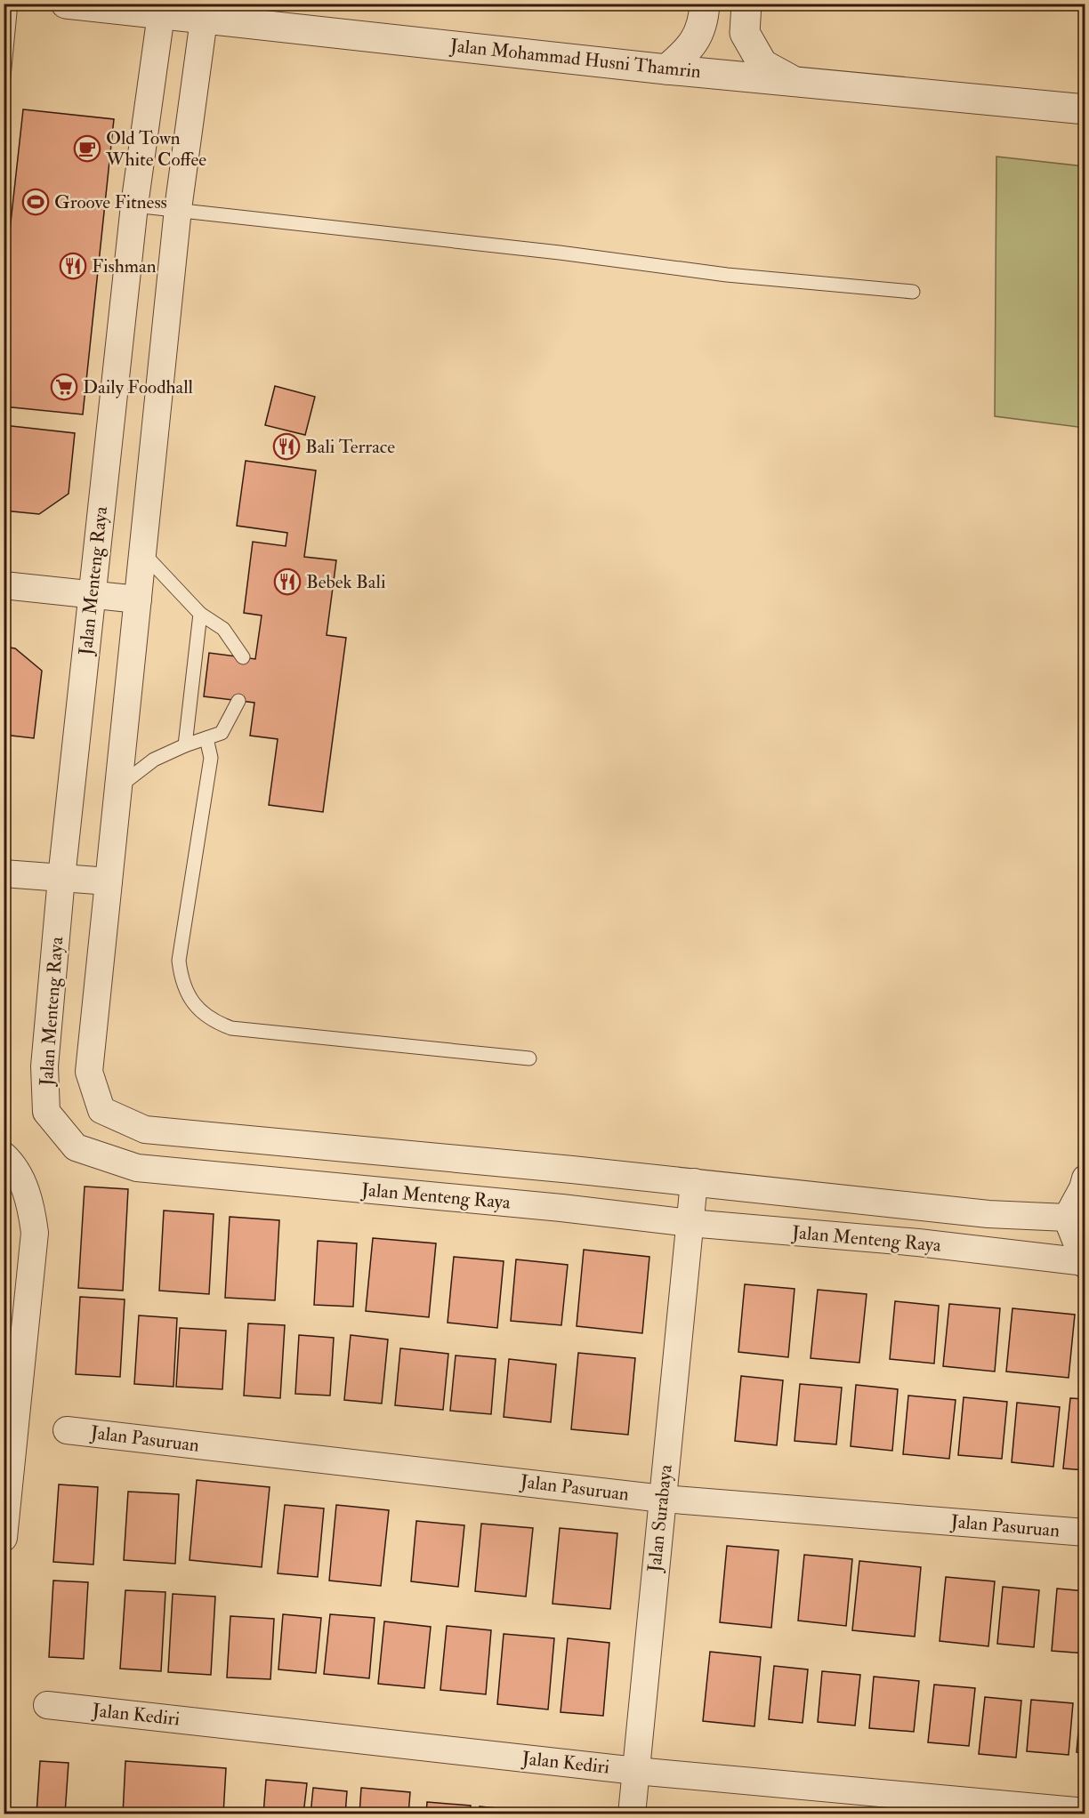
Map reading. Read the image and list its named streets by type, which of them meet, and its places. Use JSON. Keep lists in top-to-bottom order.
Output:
{
  "streets": {
    "street": [
      "Jalan Mohammad Husni Thamrin",
      "Jalan Menteng Raya",
      "Jalan Pasuruan",
      "Jalan Surabaya",
      "Jalan Kediri"
    ]
  },
  "crossings": [
    ["Jalan Mohammad Husni Thamrin", "Jalan Menteng Raya"],
    ["Jalan Menteng Raya", "Jalan Surabaya"],
    ["Jalan Pasuruan", "Jalan Surabaya"],
    ["Jalan Surabaya", "Jalan Kediri"]
  ],
  "places": {
    "cafe": ["Old Town White Coffee"],
    "sports": ["Groove Fitness"],
    "restaurant": ["Fishman", "Bali Terrace", "Bebek Bali"],
    "supermarket": ["Daily Foodhall"]
  }
}
